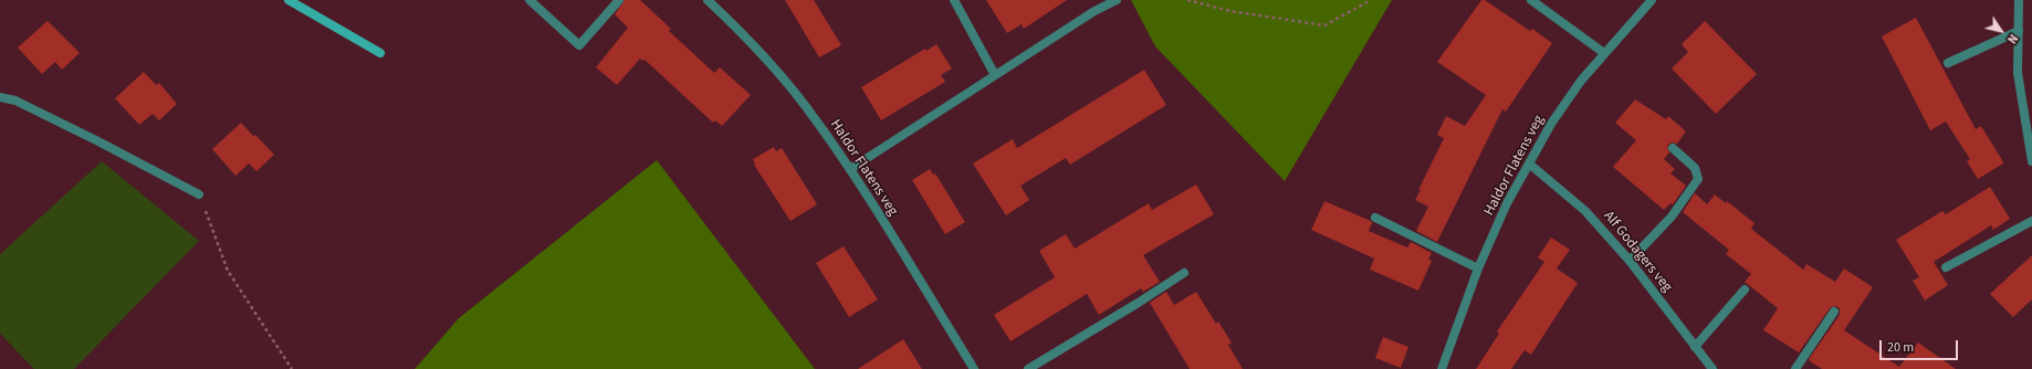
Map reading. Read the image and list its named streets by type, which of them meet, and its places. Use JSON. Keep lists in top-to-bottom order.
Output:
{
  "streets": {
    "street": ["Haldor Flatens veg", "Alf Godagers veg"]
  },
  "crossings": [
    ["Haldor Flatens veg", "Alf Godagers veg"]
  ],
  "scale_bar": "20 m",
  "north": "bottom right"
}
